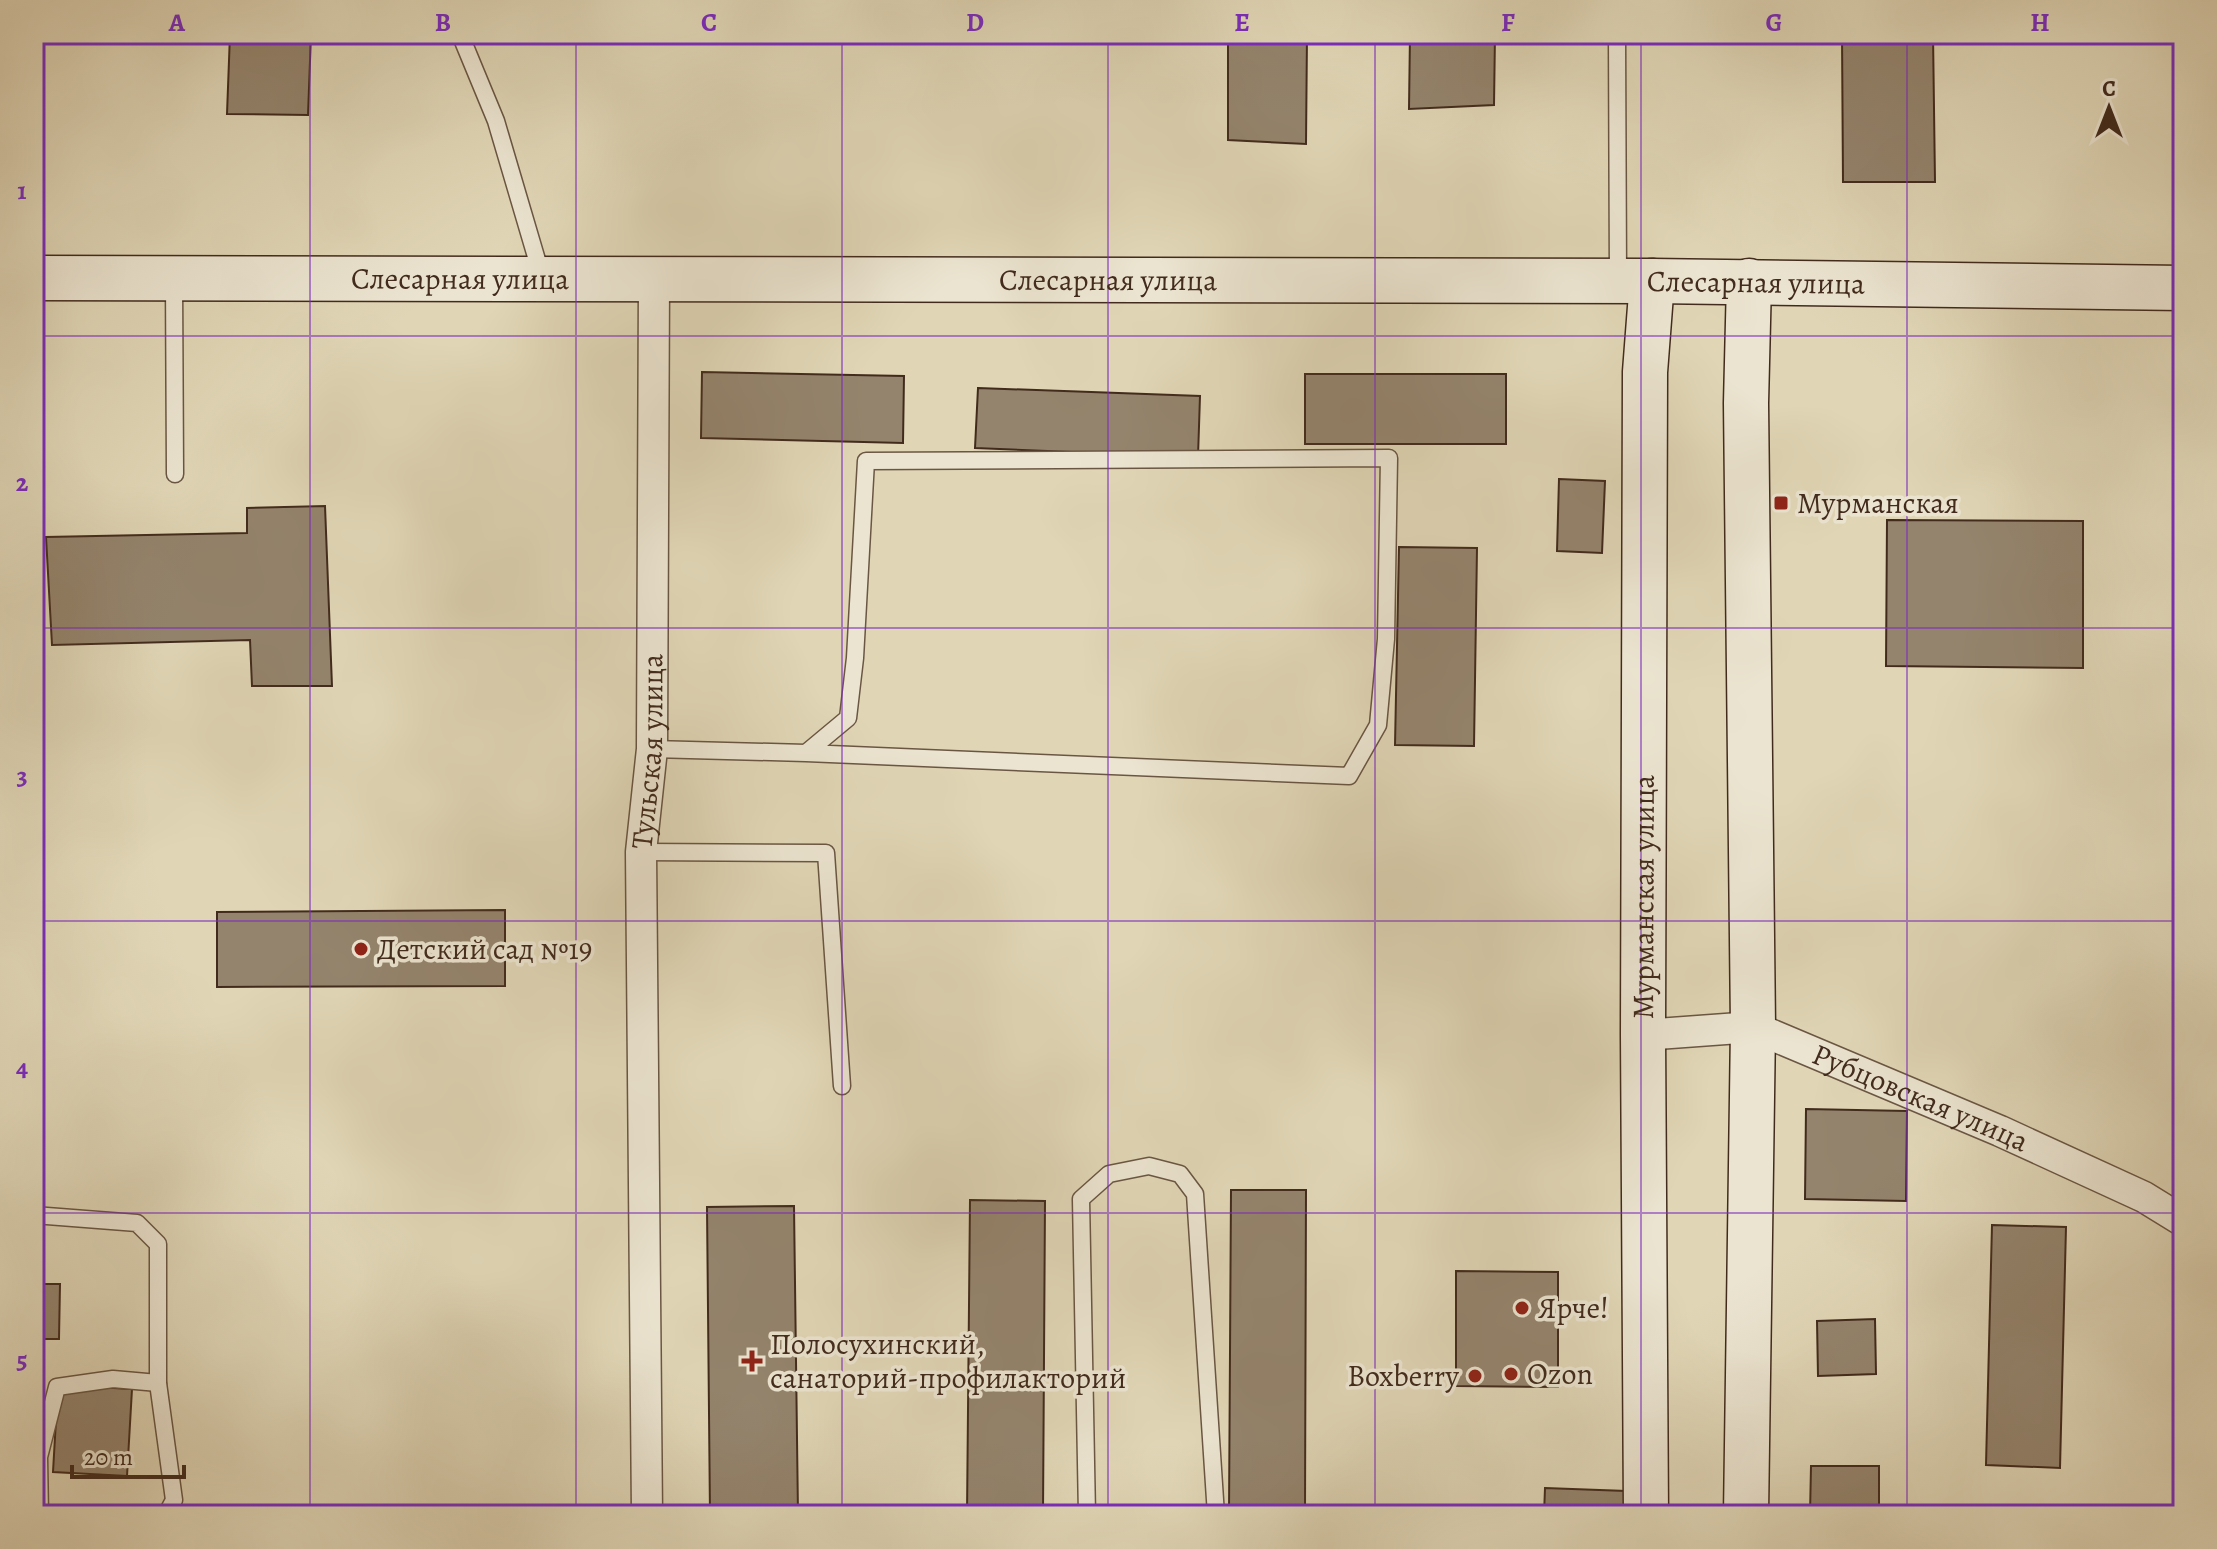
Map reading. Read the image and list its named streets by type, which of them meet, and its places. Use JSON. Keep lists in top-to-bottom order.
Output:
{
  "streets": {
    "main road": ["Слесарная улица", "Мурманская улица"],
    "street": ["Тульская улица", "Рубцовская улица"]
  },
  "crossings": [
    ["Слесарная улица", "Тульская улица"],
    ["Слесарная улица", "Мурманская улица"],
    ["Мурманская улица", "Рубцовская улица"]
  ],
  "places": {
    "transit": ["Мурманская"],
    "other": [
      "Детский сад №19",
      "Ярче!",
      "Ozon",
      "Boxberry"
    ],
    "health": ["Полосухинский, санаторий-профилакторий"]
  },
  "scale_bar": "20 m",
  "north": "top",
  "grid": {
    "columns": [
      "A",
      "B",
      "C",
      "D",
      "E",
      "F",
      "G",
      "H"
    ],
    "rows": [
      "1",
      "2",
      "3",
      "4",
      "5"
    ]
  }
}
